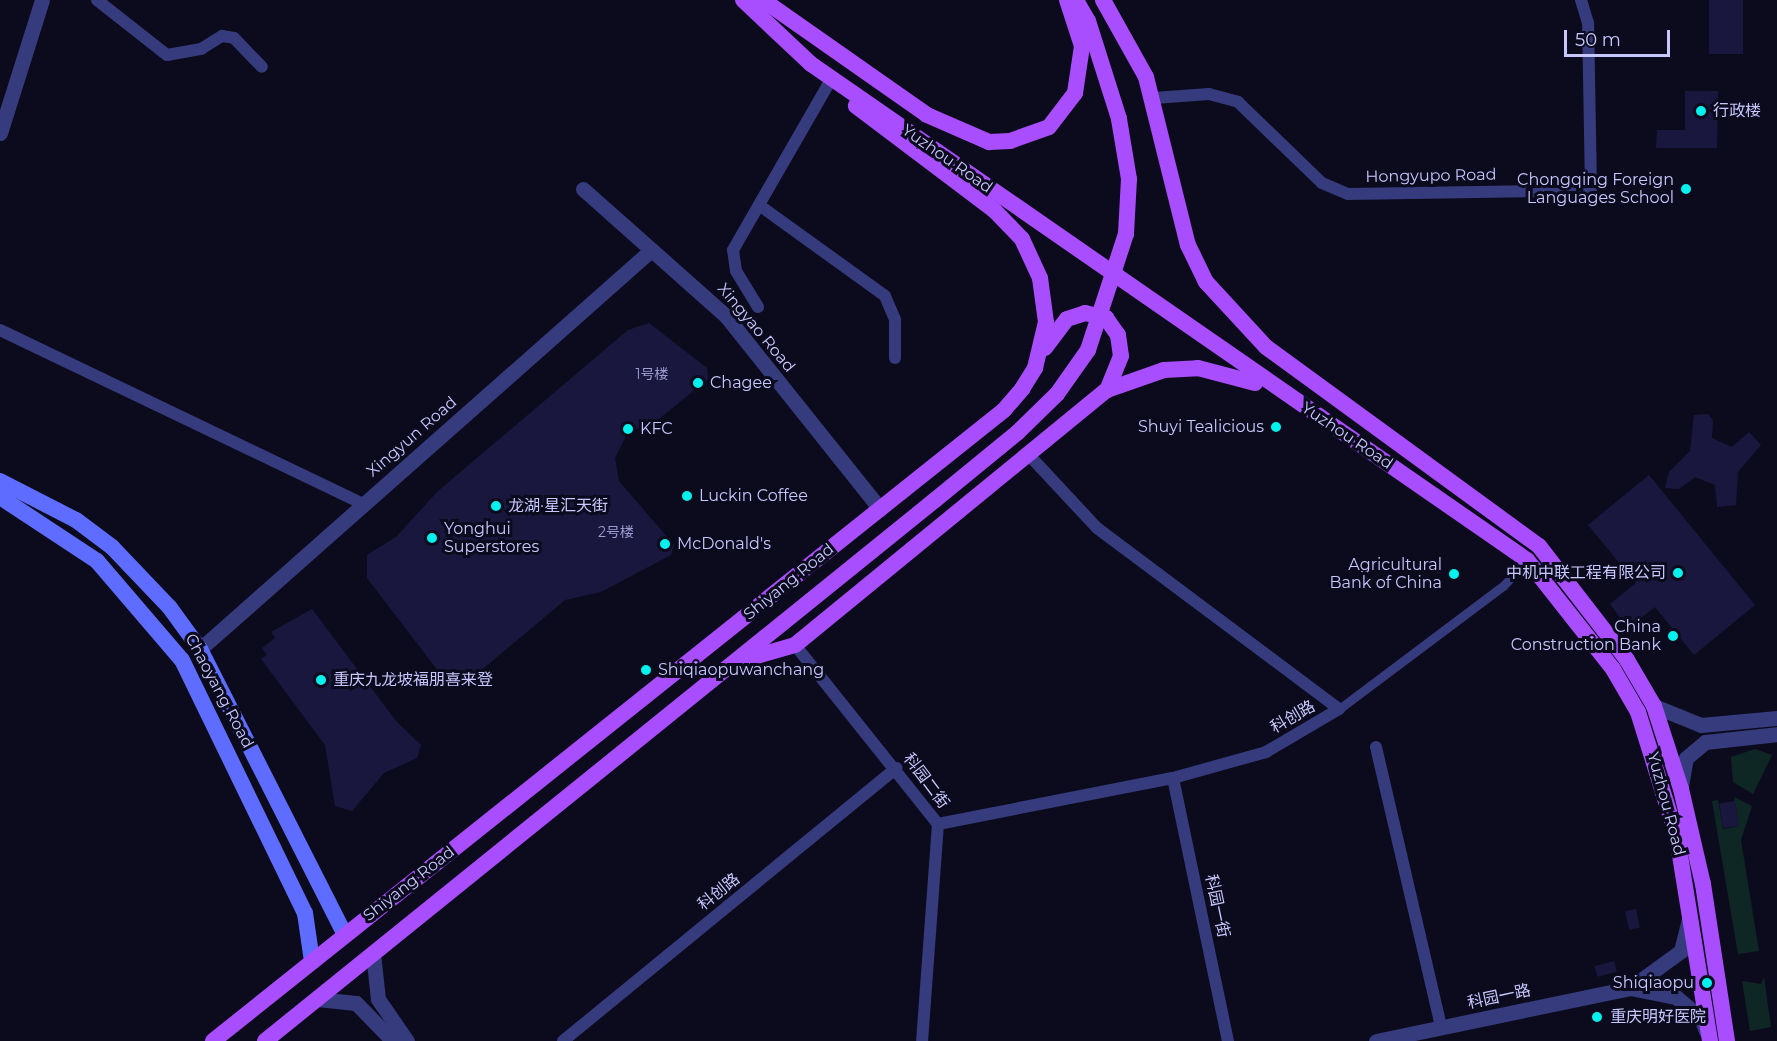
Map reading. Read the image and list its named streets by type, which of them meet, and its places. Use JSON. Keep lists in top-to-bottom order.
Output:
{
  "streets": {
    "main road": ["Yuzhou Road", "Shiyang Road", "Chaoyang Road"],
    "street": [
      "Hongyupo Road",
      "Xingyao Road",
      "Xingyun Road",
      "科创路",
      "科园二街",
      "科园一街",
      "科园一路"
    ]
  },
  "crossings": [
    ["Yuzhou Road", "Hongyupo Road"],
    ["Yuzhou Road", "Shiyang Road"],
    ["Xingyao Road", "Xingyun Road"],
    ["Xingyao Road", "Shiyang Road"],
    ["Xingyun Road", "Chaoyang Road"],
    ["Shiyang Road", "Chaoyang Road"],
    ["科创路", "科园二街"],
    ["科创路", "科园一街"]
  ],
  "places": [
    "行政楼",
    "Chongqing Foreign Languages School",
    "Chagee",
    "Shuyi Tealicious",
    "KFC",
    "Luckin Coffee",
    "龙湖·星汇天街",
    "Yonghui Superstores",
    "McDonald's",
    "中机中联工程有限公司",
    "Agricultural Bank of China",
    "China Construction Bank",
    "Shiqiaopuwanchang",
    "重庆九龙坡福朋喜来登",
    "Shiqiaopu",
    "重庆明好医院"
  ],
  "house_numbers": ["1号楼", "2号楼"],
  "scale_bar": "50 m"
}
